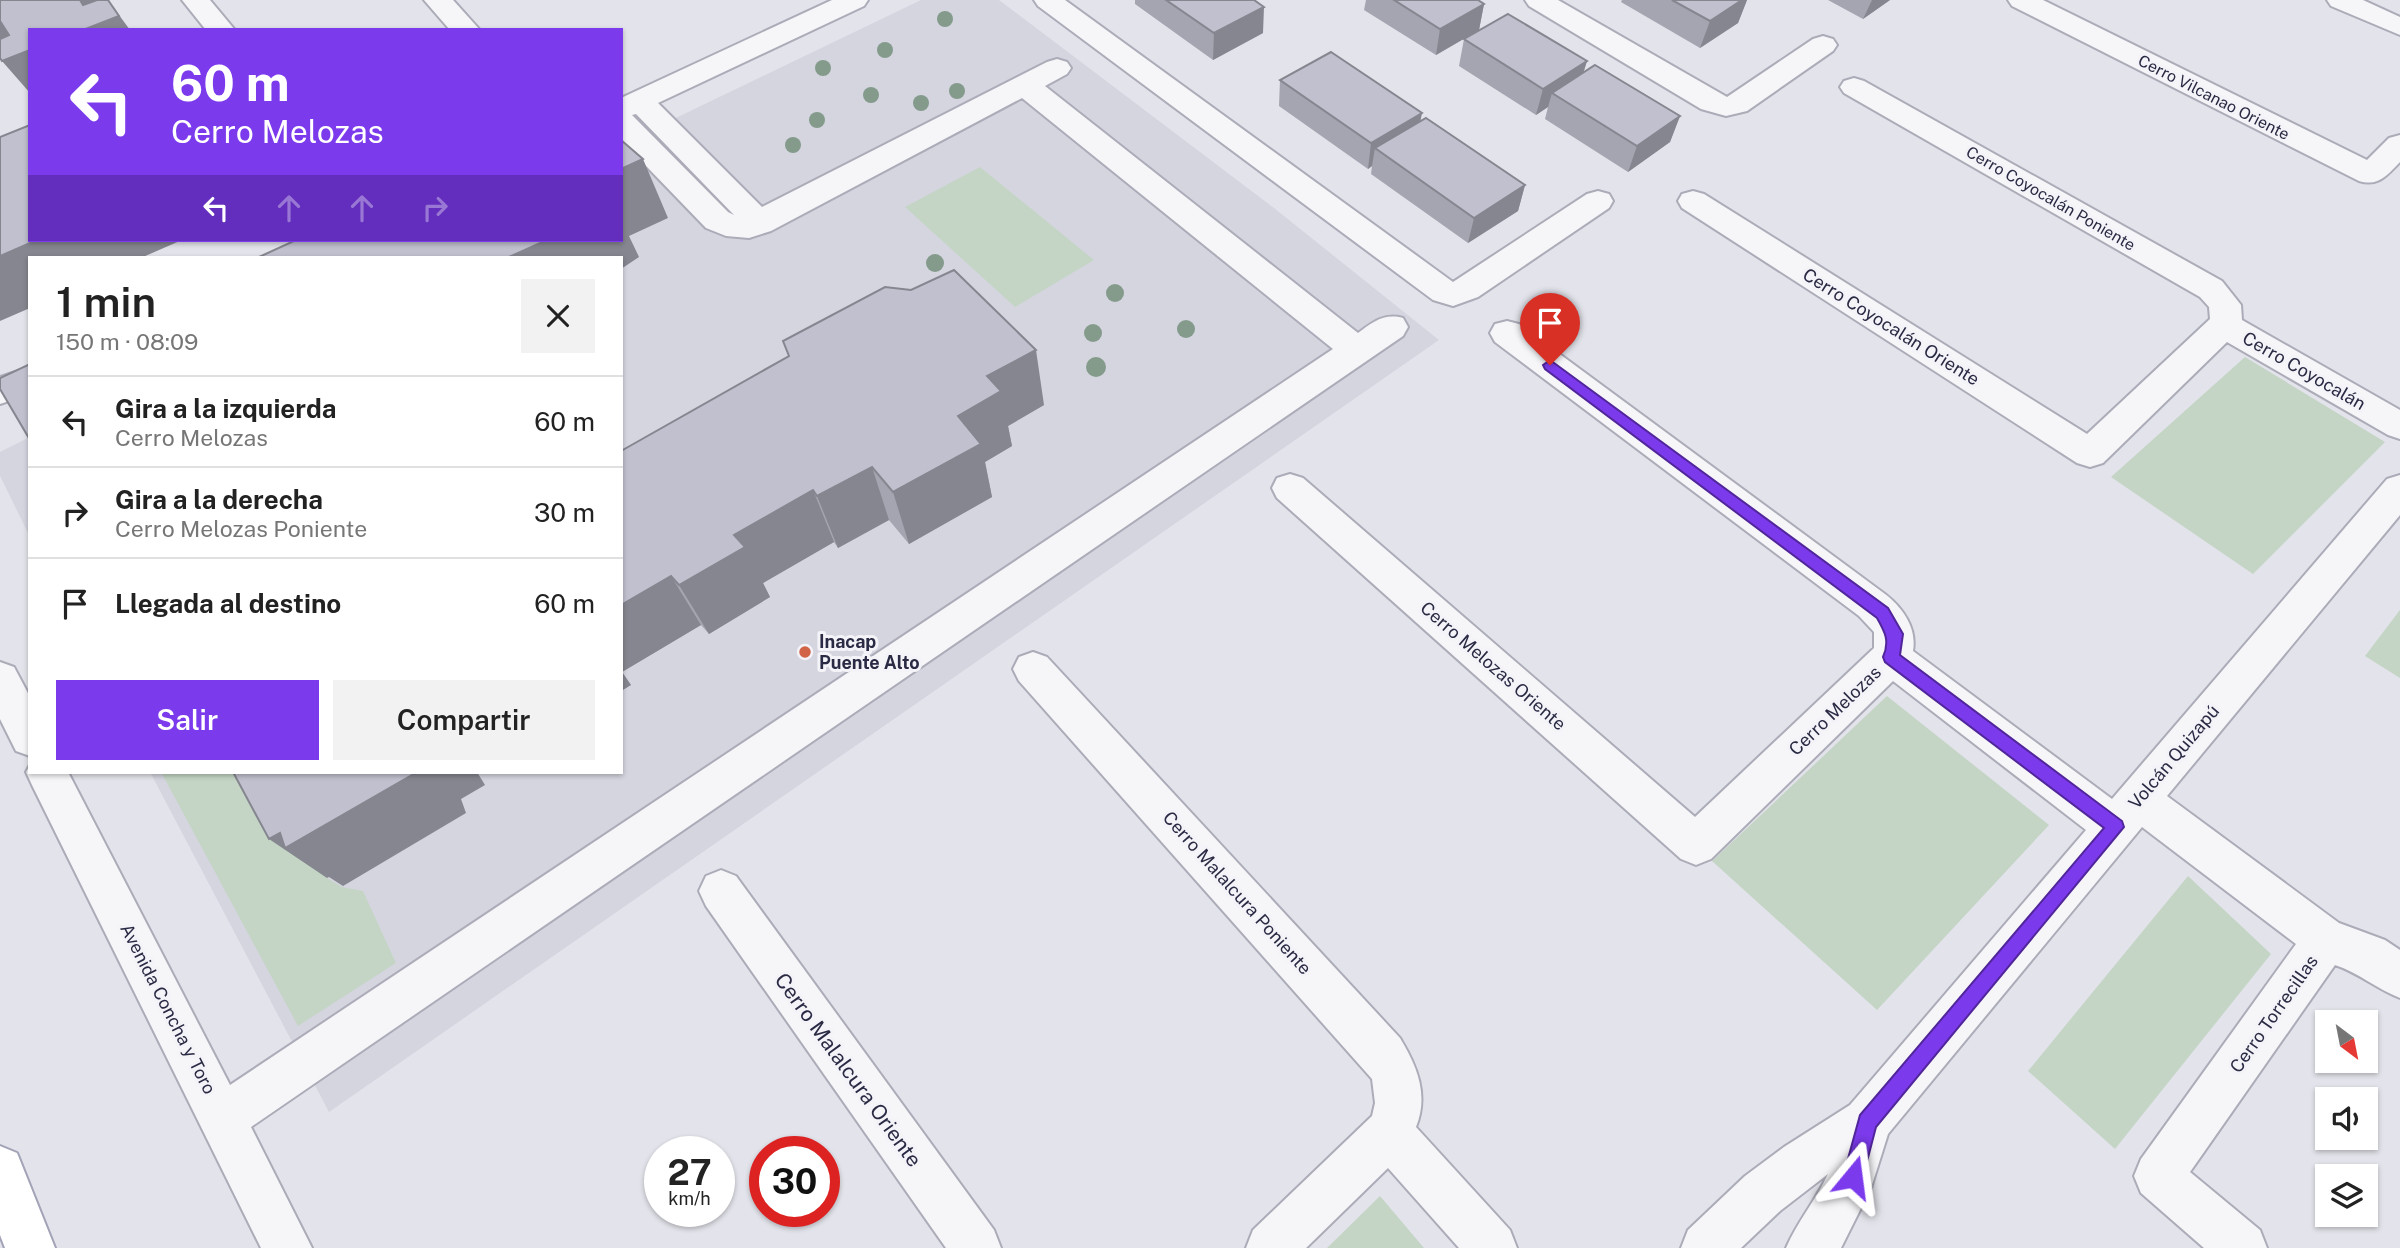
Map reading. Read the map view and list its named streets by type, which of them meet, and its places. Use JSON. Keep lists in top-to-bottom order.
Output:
{
  "streets": {
    "street": [
      "Cerro Vilcanao Oriente",
      "Cerro Coyocalán Poniente",
      "Cerro Coyocalán Oriente",
      "Cerro Coyocalán",
      "Cerro Melozas Oriente",
      "Cerro Melozas",
      "Volcán Quizapú",
      "Cerro Malalcura Poniente",
      "Avenida Concha y Toro",
      "Cerro Torrecillas",
      "Cerro Malalcura Oriente"
    ]
  },
  "crossings": [
    ["Cerro Coyocalán Poniente", "Cerro Coyocalán"],
    ["Cerro Coyocalán Oriente", "Cerro Coyocalán"],
    ["Cerro Melozas Oriente", "Cerro Melozas"],
    ["Cerro Melozas", "Volcán Quizapú"],
    ["Cerro Melozas", "Cerro Torrecillas"],
    ["Volcán Quizapú", "Cerro Torrecillas"]
  ],
  "places": ["Inacap Puente Alto"],
  "north": "bottom right",
  "page": {
    "turn": ["60 m", "Cerro Melozas"],
    "heading": ["1 min", "150 m · 08:09"],
    "list": [
      {
        "name": "Gira a la izquierda",
        "note": "Cerro Melozas",
        "value": "60 m"
      },
      {
        "name": "Gira a la derecha",
        "note": "Cerro Melozas Poniente",
        "value": "30 m"
      },
      {
        "name": "Llegada al destino",
        "value": "60 m"
      }
    ],
    "buttons": ["Salir", "Compartir"],
    "speed": "27 km/h",
    "limit": "30"
  }
}
